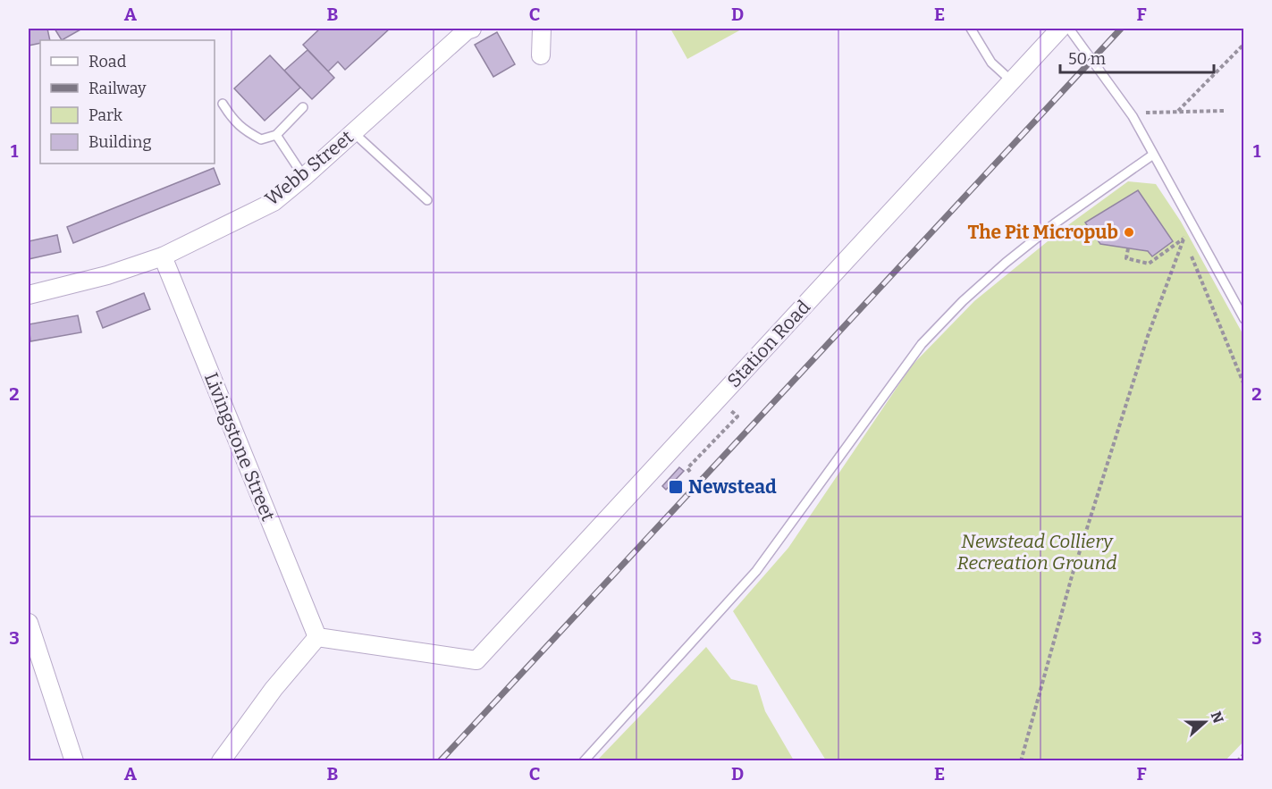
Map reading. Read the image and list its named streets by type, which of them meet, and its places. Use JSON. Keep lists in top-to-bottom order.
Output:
{
  "streets": {
    "street": ["Webb Street", "Station Road", "Livingstone Street"]
  },
  "crossings": [
    ["Webb Street", "Livingstone Street"],
    ["Station Road", "Livingstone Street"]
  ],
  "parks": ["Newstead Colliery Recreation Ground"],
  "places": {
    "other": ["The Pit Micropub"],
    "transit": ["Newstead"]
  },
  "legend": [
    "Road",
    "Railway",
    "Park",
    "Building"
  ],
  "scale_bar": "50 m",
  "north": "right",
  "grid": {
    "columns": [
      "A",
      "B",
      "C",
      "D",
      "E",
      "F"
    ],
    "rows": ["1", "2", "3"]
  }
}
